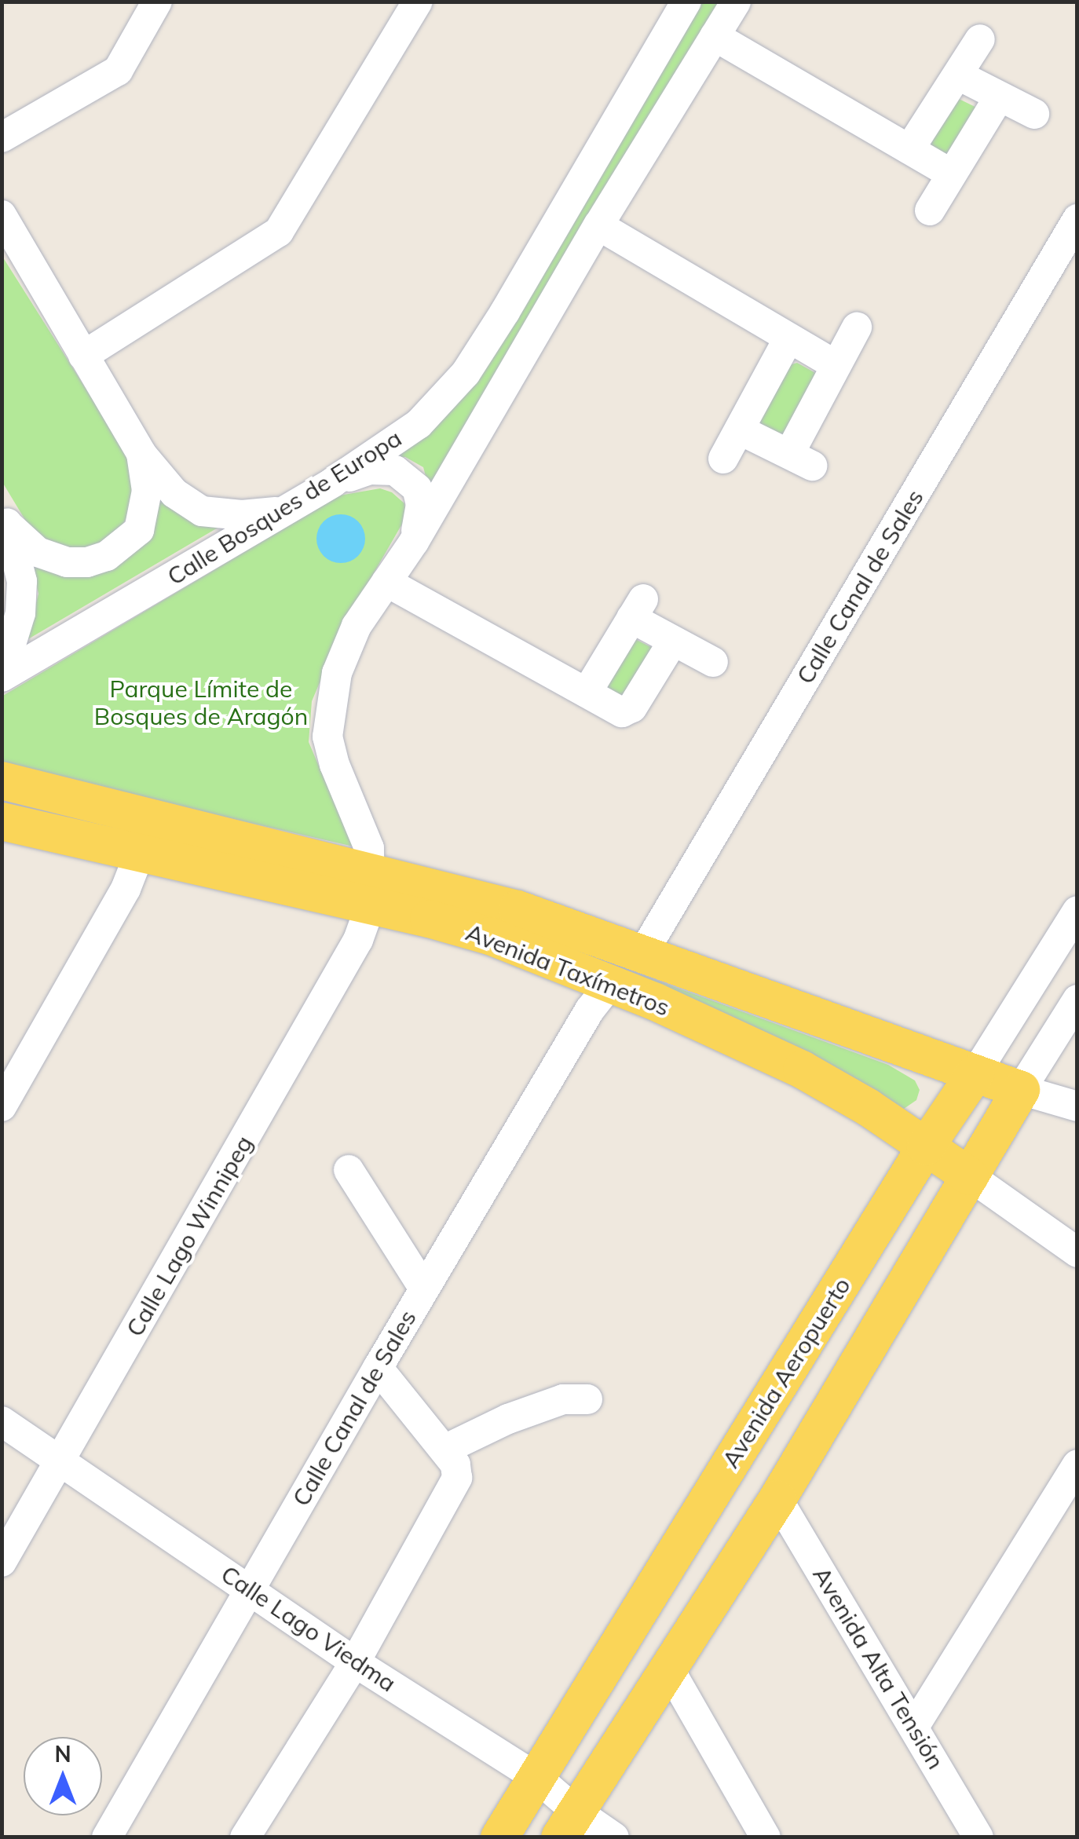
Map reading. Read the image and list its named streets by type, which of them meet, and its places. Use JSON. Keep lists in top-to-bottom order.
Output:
{
  "streets": {
    "main road": ["Avenida Taxímetros", "Avenida Aeropuerto"],
    "street": [
      "Calle Bosques de Europa",
      "Calle Canal de Sales",
      "Calle Lago Winnipeg",
      "Calle Lago Viedma",
      "Avenida Alta Tensión"
    ]
  },
  "crossings": [
    ["Calle Canal de Sales", "Avenida Taxímetros"],
    ["Calle Canal de Sales", "Calle Lago Viedma"],
    ["Avenida Taxímetros", "Calle Lago Winnipeg"],
    ["Avenida Taxímetros", "Avenida Aeropuerto"],
    ["Calle Lago Winnipeg", "Calle Lago Viedma"],
    ["Avenida Aeropuerto", "Calle Lago Viedma"]
  ],
  "parks": ["Parque Límite de Bosques de Aragón"],
  "north": "top"
}
